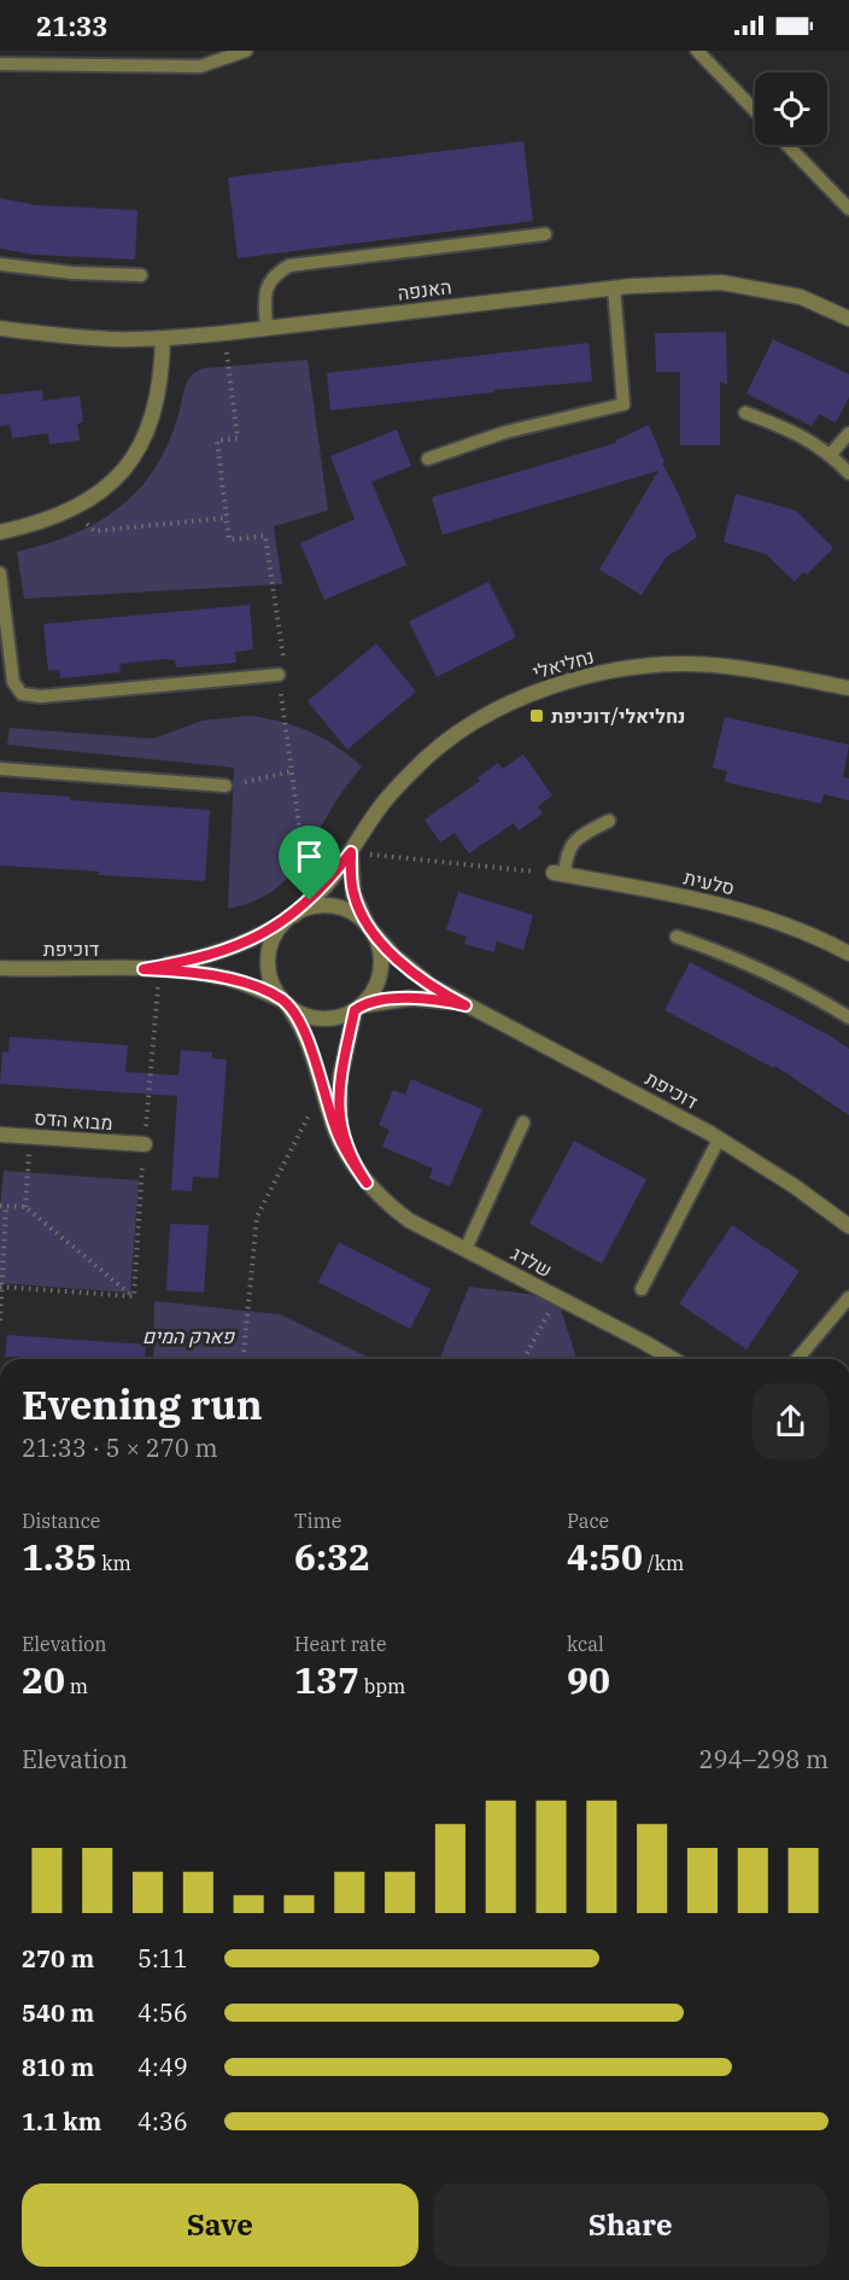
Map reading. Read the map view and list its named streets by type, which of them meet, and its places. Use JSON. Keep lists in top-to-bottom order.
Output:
{
  "streets": {
    "street": [
      "האנפה",
      "נחליאלי",
      "סלעית",
      "דוכיפת",
      "מבוא הדס",
      "שלדג"
    ]
  },
  "crossings": [
    ["נחליאלי", "דוכיפת"],
    ["נחליאלי", "שלדג"],
    ["דוכיפת", "שלדג"]
  ],
  "parks": ["פארק המים"],
  "places": {
    "transit": ["נחליאלי/דוכיפת"]
  },
  "page": {
    "status": "21:33",
    "heading": ["Evening run", "21:33 · 5 × 270 m"],
    "stats": [
      ["Distance", "1.35 km"],
      ["Time", "6:32"],
      ["Pace", "4:50 /km"],
      ["Elevation", "20 m"],
      ["Heart rate", "137 bpm"],
      ["kcal", "90"]
    ],
    "chart": ["Elevation", "294–298 m"],
    "list": [
      {
        "name": "270 m",
        "note": "5:11"
      },
      {
        "name": "540 m",
        "note": "4:56"
      },
      {
        "name": "810 m",
        "note": "4:49"
      },
      {
        "name": "1.1 km",
        "note": "4:36"
      }
    ],
    "buttons": ["Save", "Share"]
  }
}
